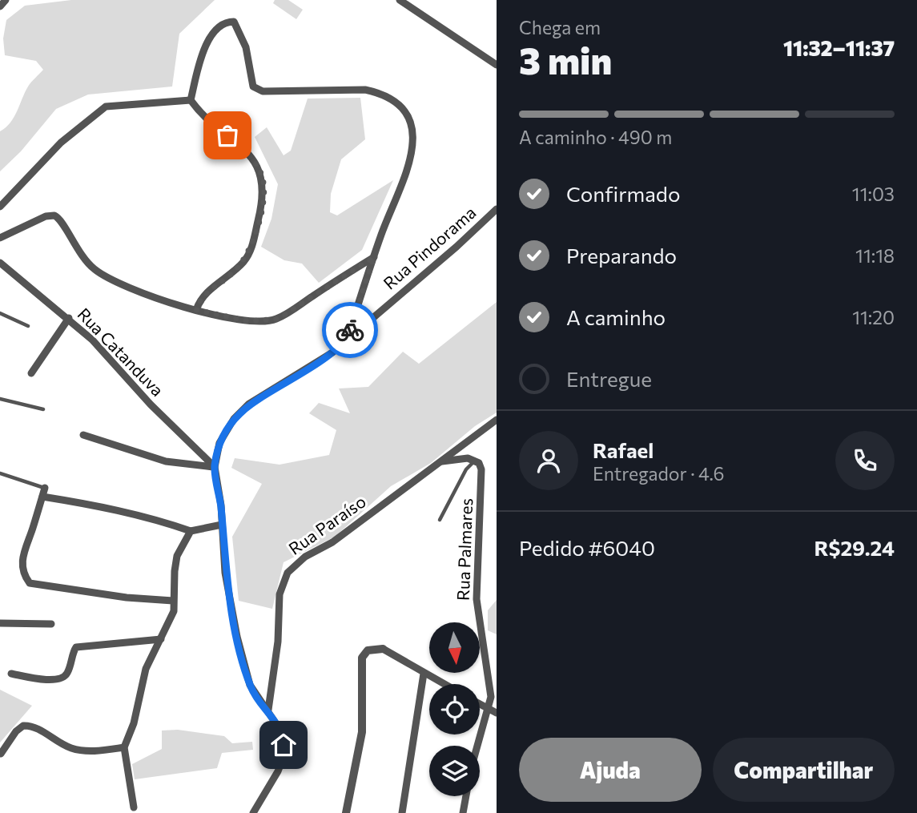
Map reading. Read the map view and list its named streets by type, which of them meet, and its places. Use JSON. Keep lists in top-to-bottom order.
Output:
{
  "streets": {
    "street": [
      "Rua Pindorama",
      "Rua Catanduva",
      "Rua Paraíso",
      "Rua Palmares"
    ]
  },
  "crossings": [
    ["Rua Pindorama", "Rua Catanduva"],
    ["Rua Pindorama", "Rua Paraíso"]
  ],
  "north": "bottom",
  "page": {
    "heading": ["3 min", "Chega em", "11:32–11:37"],
    "panel": [
      "Rafael",
      "Entregador · 4.6",
      "Pedido #6040",
      "R$29.24"
    ],
    "bar": "A caminho · 490 m",
    "list": [
      ["Confirmado", "11:03"],
      ["Preparando", "11:18"],
      ["A caminho", "11:20"],
      "Entregue"
    ],
    "buttons": ["Ajuda", "Compartilhar"]
  }
}
